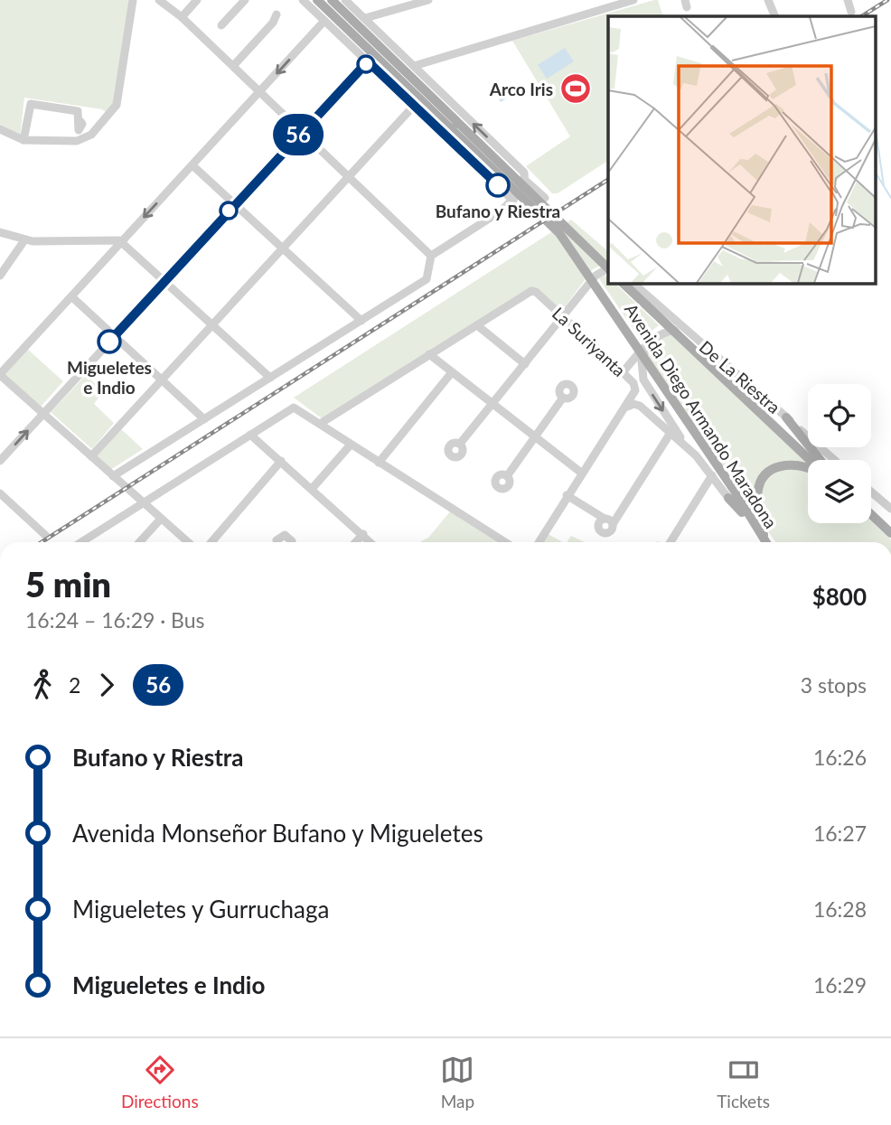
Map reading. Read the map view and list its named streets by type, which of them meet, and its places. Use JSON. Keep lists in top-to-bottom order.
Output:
{
  "streets": {
    "main road": ["Avenida Diego Armando Maradona"],
    "street": ["La Suriyanta", "De La Riestra"]
  },
  "places": {
    "sports": ["Arco Iris"],
    "other": ["Bufano y Riestra", "Migueletes e Indio"]
  },
  "lines": ["bus line 56"],
  "page": {
    "on_map": "56",
    "heading": ["5 min", "16:24 – 16:29 · Bus", "$800"],
    "legs": ["2", "56", "3 stops"],
    "list": [
      {
        "name": "Bufano y Riestra",
        "value": "16:26"
      },
      {
        "name": "Avenida Monseñor Bufano y Migueletes",
        "value": "16:27"
      },
      {
        "name": "Migueletes y Gurruchaga",
        "value": "16:28"
      },
      {
        "name": "Migueletes e Indio",
        "value": "16:29"
      }
    ],
    "tabs": ["Directions", "Map", "Tickets"]
  }
}
